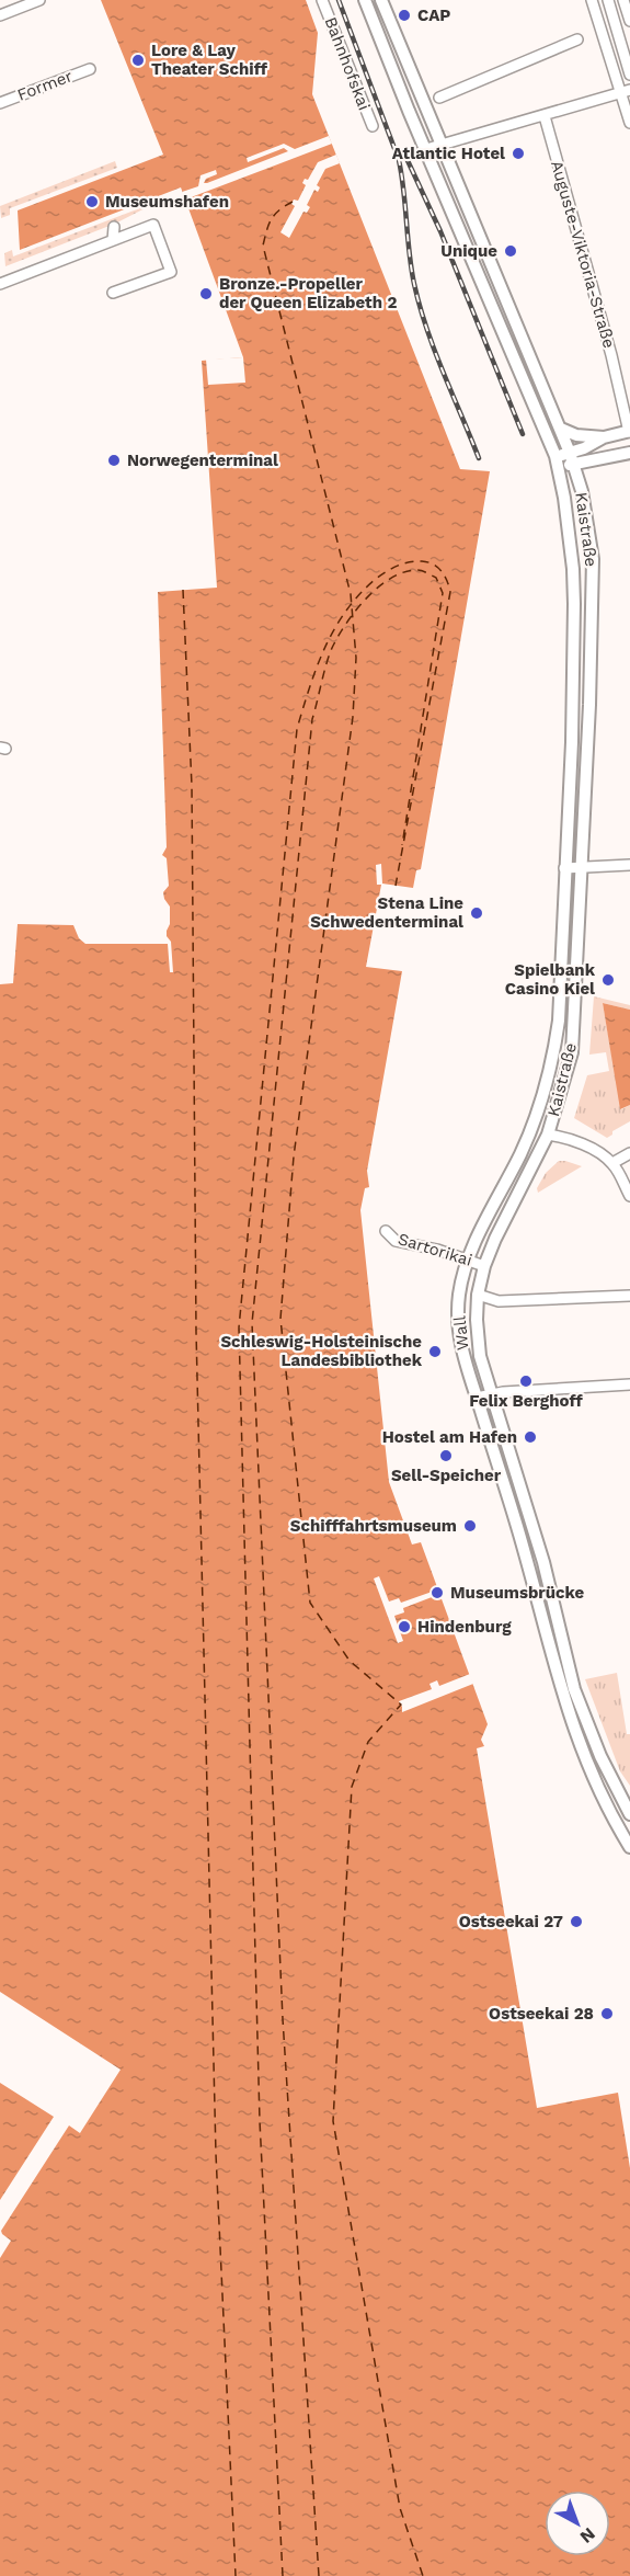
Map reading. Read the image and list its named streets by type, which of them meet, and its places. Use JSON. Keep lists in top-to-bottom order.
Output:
{
  "streets": {
    "main road": ["Kaistraße", "Wall"],
    "street": [
      "Bahnhofskai",
      "Former",
      "Auguste-Viktoria-Straße",
      "Sartorikai"
    ]
  },
  "crossings": [
    ["Kaistraße", "Wall"],
    ["Sartorikai", "Wall"]
  ],
  "places": [
    "CAP",
    "Lore & Lay Theater Schiff",
    "Atlantic Hotel",
    "Museumshafen",
    "Unique",
    "Bronze.-Propeller der Queen Elizabeth 2",
    "Norwegenterminal",
    "Stena Line Schwedenterminal",
    "Spielbank Casino Kiel",
    "Schleswig-Holsteinische Landesbibliothek",
    "Felix Berghoff",
    "Hostel am Hafen",
    "Sell-Speicher",
    "Schifffahrtsmuseum",
    "Museumsbrücke",
    "Hindenburg",
    "Ostseekai 27",
    "Ostseekai 28"
  ],
  "north": "bottom right"
}
